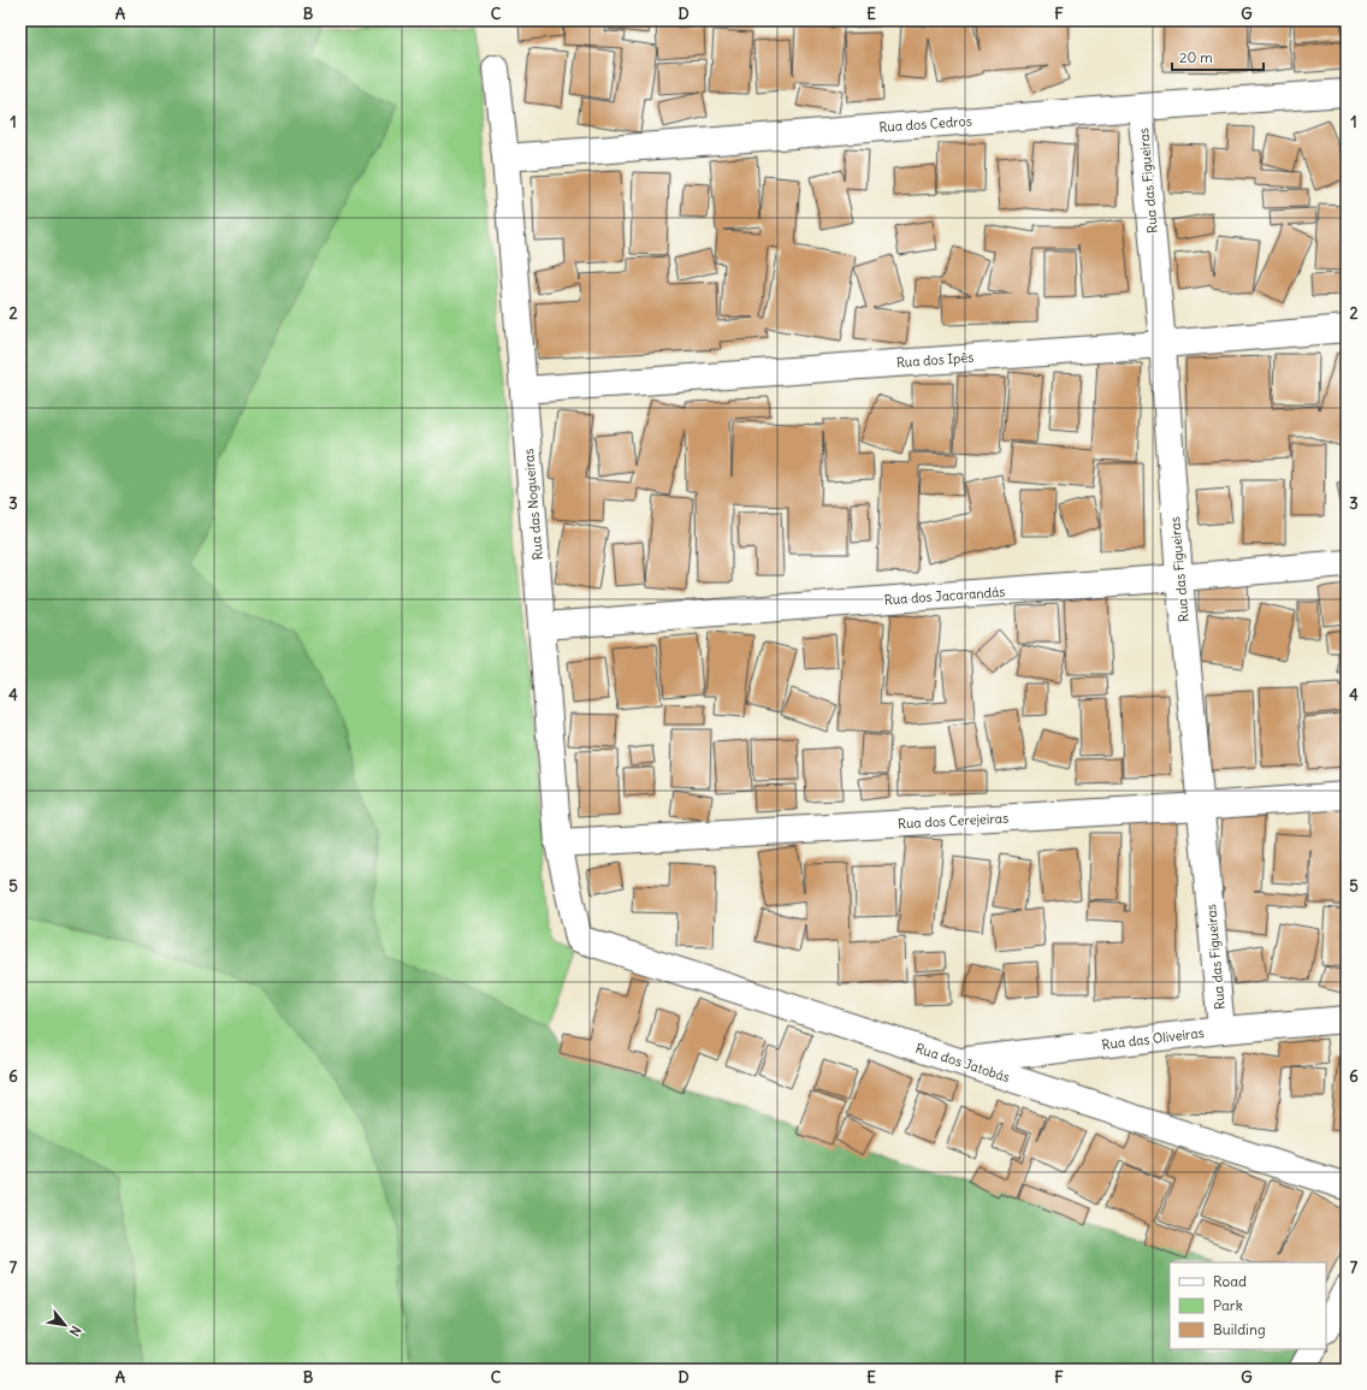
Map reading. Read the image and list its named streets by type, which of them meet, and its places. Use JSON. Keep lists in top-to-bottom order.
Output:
{
  "streets": {
    "street": [
      "Rua dos Cedros",
      "Rua das Figueiras",
      "Rua dos Ipês",
      "Rua das Nogueiras",
      "Rua dos Jacarandás",
      "Rua dos Cerejeiras",
      "Rua das Oliveiras",
      "Rua dos Jatobás"
    ]
  },
  "crossings": [
    ["Rua dos Cedros", "Rua das Figueiras"],
    ["Rua dos Cedros", "Rua das Nogueiras"],
    ["Rua das Figueiras", "Rua dos Ipês"],
    ["Rua das Figueiras", "Rua dos Jacarandás"],
    ["Rua das Figueiras", "Rua dos Cerejeiras"],
    ["Rua das Figueiras", "Rua das Oliveiras"],
    ["Rua dos Ipês", "Rua das Nogueiras"],
    ["Rua das Nogueiras", "Rua dos Jacarandás"],
    ["Rua das Nogueiras", "Rua dos Cerejeiras"],
    ["Rua das Nogueiras", "Rua dos Jatobás"],
    ["Rua das Oliveiras", "Rua dos Jatobás"]
  ],
  "legend": ["Road", "Park", "Building"],
  "scale_bar": "20 m",
  "north": "bottom right",
  "grid": {
    "columns": [
      "A",
      "B",
      "C",
      "D",
      "E",
      "F",
      "G"
    ],
    "rows": [
      "1",
      "2",
      "3",
      "4",
      "5",
      "6",
      "7"
    ]
  }
}
